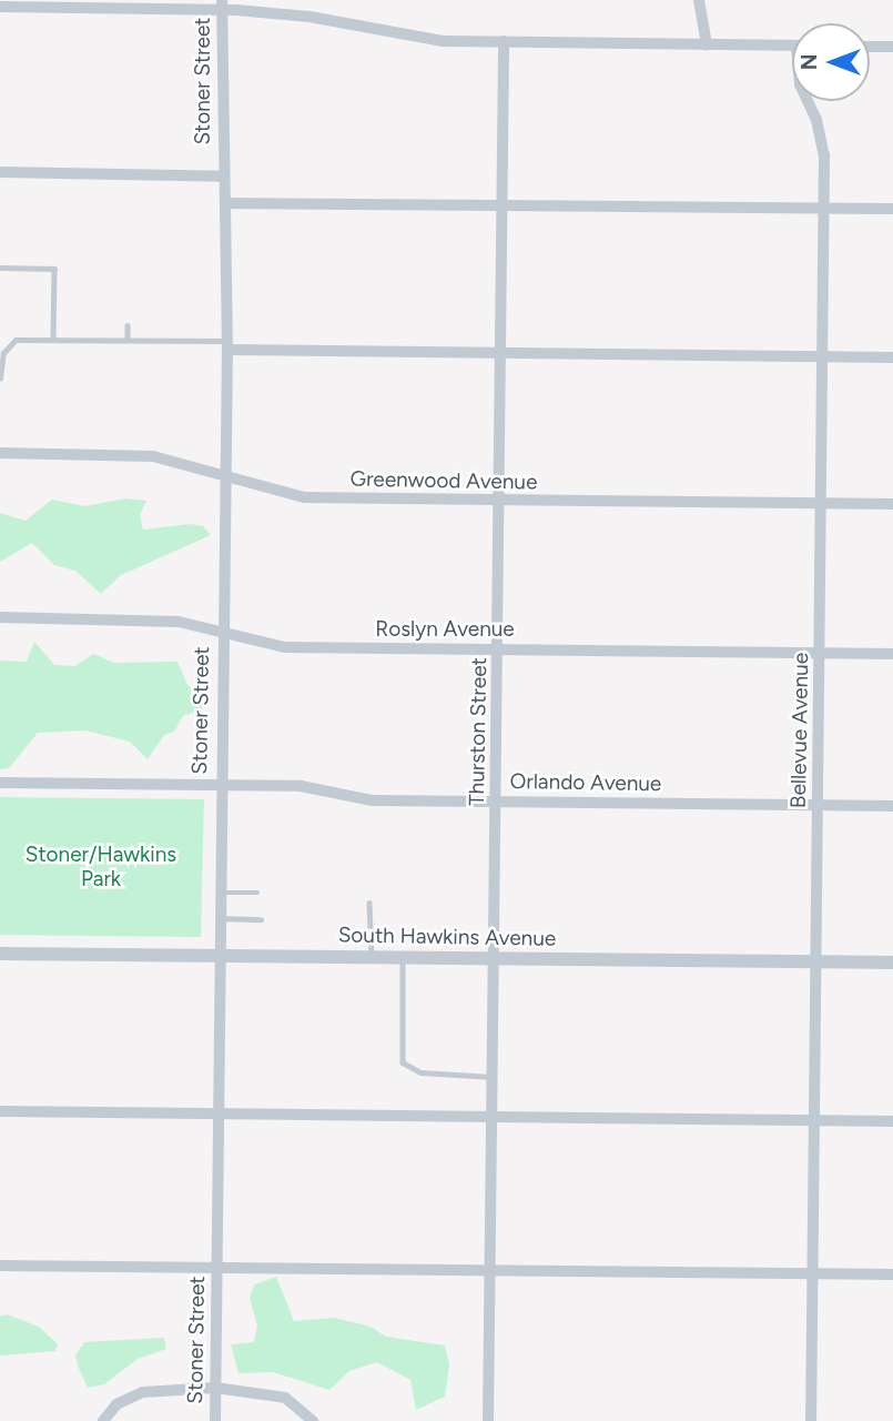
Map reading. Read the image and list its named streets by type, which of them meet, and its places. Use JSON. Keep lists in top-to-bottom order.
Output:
{
  "streets": {
    "street": [
      "Stoner Street",
      "Greenwood Avenue",
      "Roslyn Avenue",
      "Bellevue Avenue",
      "Thurston Street",
      "Orlando Avenue",
      "South Hawkins Avenue"
    ]
  },
  "crossings": [
    ["Stoner Street", "Greenwood Avenue"],
    ["Stoner Street", "Roslyn Avenue"],
    ["Stoner Street", "Orlando Avenue"],
    ["Stoner Street", "South Hawkins Avenue"],
    ["Greenwood Avenue", "Bellevue Avenue"],
    ["Greenwood Avenue", "Thurston Street"],
    ["Roslyn Avenue", "Bellevue Avenue"],
    ["Roslyn Avenue", "Thurston Street"],
    ["Bellevue Avenue", "Orlando Avenue"],
    ["Bellevue Avenue", "South Hawkins Avenue"],
    ["Thurston Street", "Orlando Avenue"],
    ["Thurston Street", "South Hawkins Avenue"]
  ],
  "parks": ["Stoner/Hawkins Park"],
  "north": "left"
}
